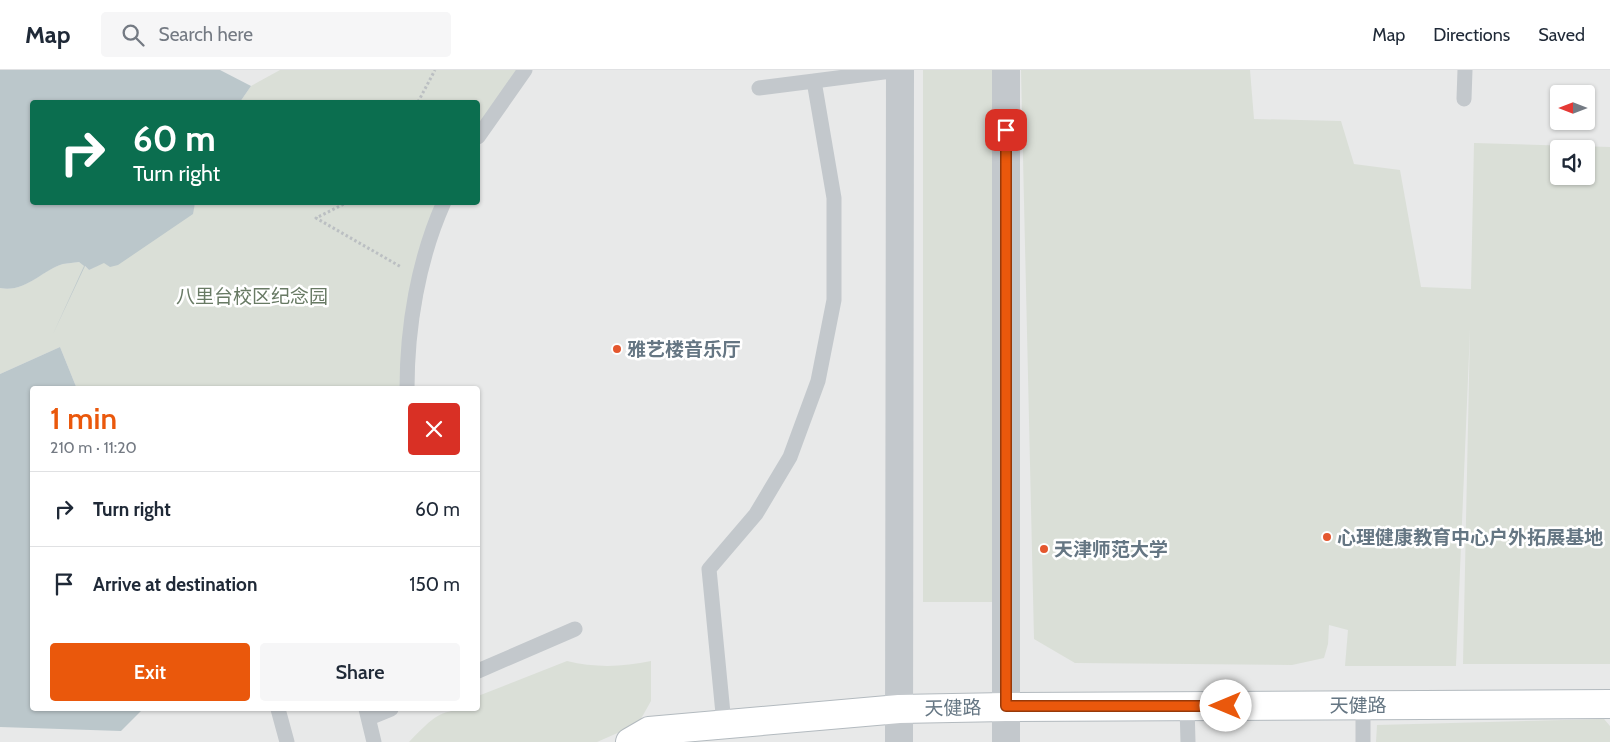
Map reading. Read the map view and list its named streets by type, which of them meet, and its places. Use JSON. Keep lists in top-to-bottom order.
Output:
{
  "streets": {
    "street": ["天健路"]
  },
  "parks": ["八里台校区纪念园"],
  "places": ["雅艺楼音乐厅", "心理健康教育中心户外拓展基地", "天津师范大学"],
  "north": "left",
  "page": {
    "header": "Map",
    "search": "Search here",
    "nav": ["Map", "Directions", "Saved"],
    "turn": ["60 m", "Turn right"],
    "heading": ["1 min", "210 m · 11:20"],
    "list": [
      {
        "name": "Turn right",
        "value": "60 m"
      },
      {
        "name": "Arrive at destination",
        "value": "150 m"
      }
    ],
    "buttons": ["Exit", "Share"]
  }
}
